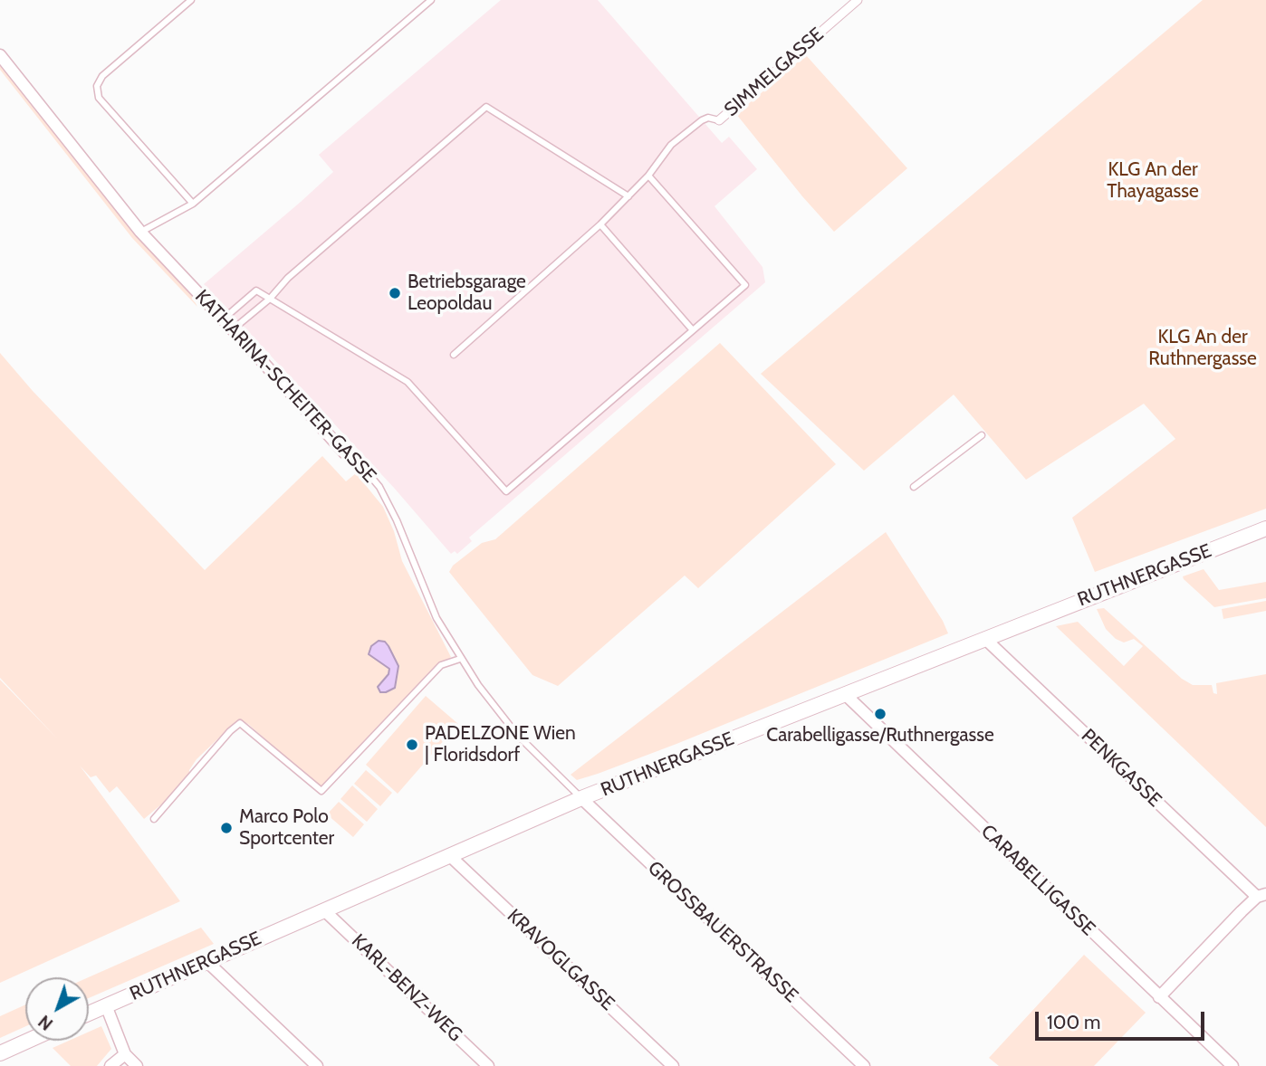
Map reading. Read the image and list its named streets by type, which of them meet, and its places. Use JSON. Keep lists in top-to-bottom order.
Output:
{
  "streets": {
    "street": [
      "SIMMELGASSE",
      "KATHARINA-SCHEITER-GASSE",
      "RUTHNERGASSE",
      "PENKGASSE",
      "CARABELLIGASSE",
      "GROSSBAUERSTRASSE",
      "KRAVOGLGASSE",
      "KARL-BENZ-WEG"
    ]
  },
  "crossings": [
    ["KATHARINA-SCHEITER-GASSE", "RUTHNERGASSE"],
    ["KATHARINA-SCHEITER-GASSE", "GROSSBAUERSTRASSE"],
    ["RUTHNERGASSE", "PENKGASSE"],
    ["RUTHNERGASSE", "CARABELLIGASSE"],
    ["RUTHNERGASSE", "GROSSBAUERSTRASSE"],
    ["RUTHNERGASSE", "KRAVOGLGASSE"],
    ["RUTHNERGASSE", "KARL-BENZ-WEG"]
  ],
  "parks": ["KLG An der Thayagasse", "KLG An der Ruthnergasse"],
  "places": [
    "Betriebsgarage Leopoldau",
    "Carabelligasse/Ruthnergasse",
    "PADELZONE Wien | Floridsdorf",
    "Marco Polo Sportcenter"
  ],
  "scale_bar": "100 m",
  "north": "bottom left"
}
